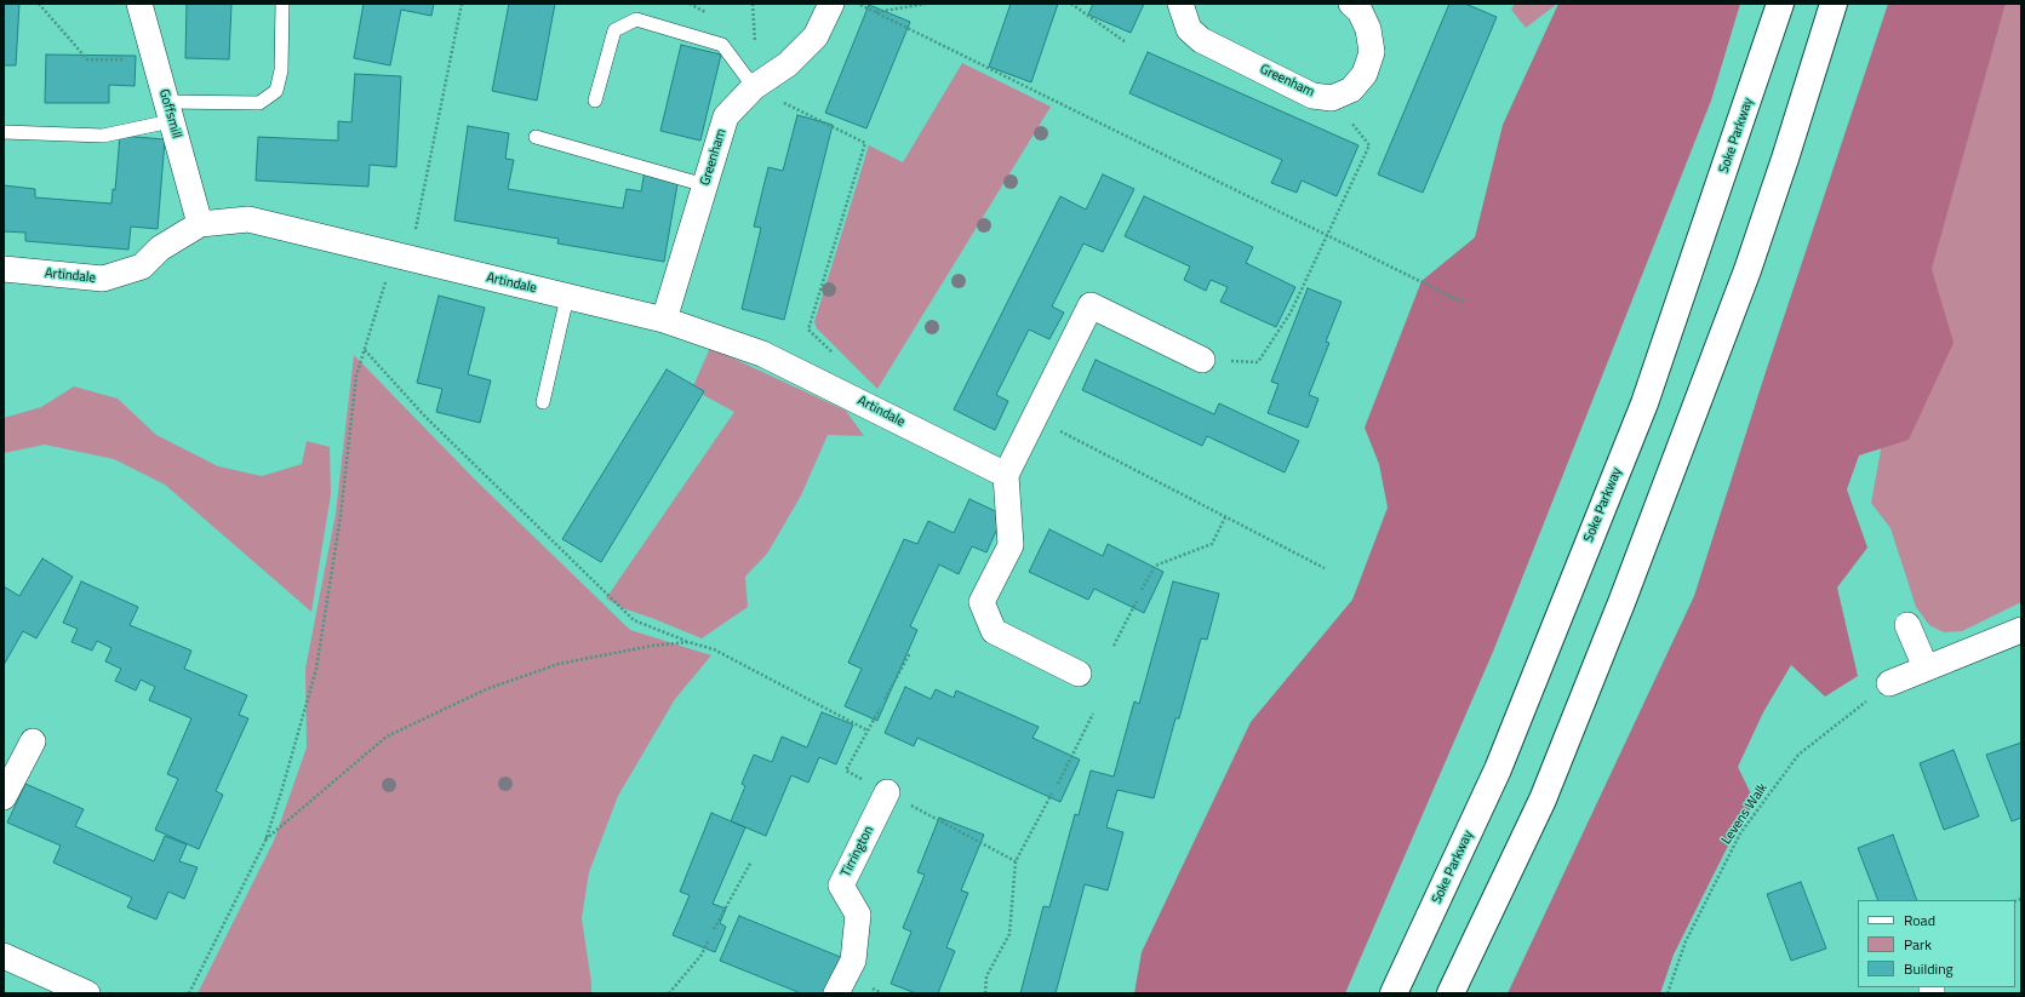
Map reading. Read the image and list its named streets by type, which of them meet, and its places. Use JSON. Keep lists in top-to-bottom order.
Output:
{
  "streets": {
    "highway": ["Soke Parkway"],
    "street": [
      "Greenham",
      "Goffsmill",
      "Artindale",
      "Tirrington"
    ],
    "path": ["Levens Walk"]
  },
  "crossings": [
    ["Greenham", "Artindale"],
    ["Goffsmill", "Artindale"]
  ],
  "legend": ["Road", "Park", "Building"]
}
